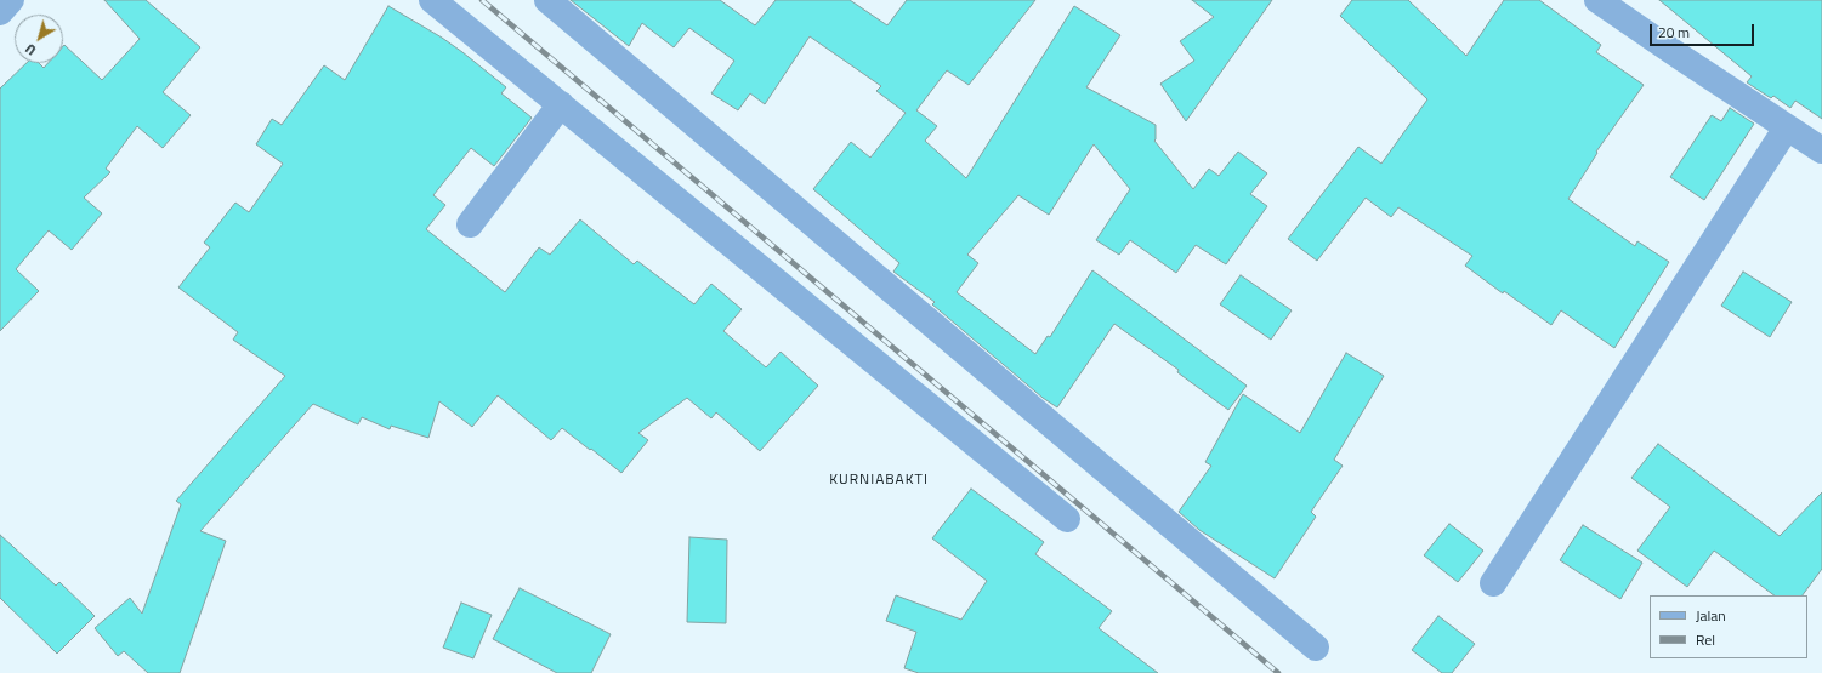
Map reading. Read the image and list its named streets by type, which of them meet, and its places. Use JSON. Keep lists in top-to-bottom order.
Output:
{
  "districts": ["KURNIABAKTI"],
  "legend": ["Jalan", "Rel"],
  "scale_bar": "20 m",
  "north": "bottom left"
}
